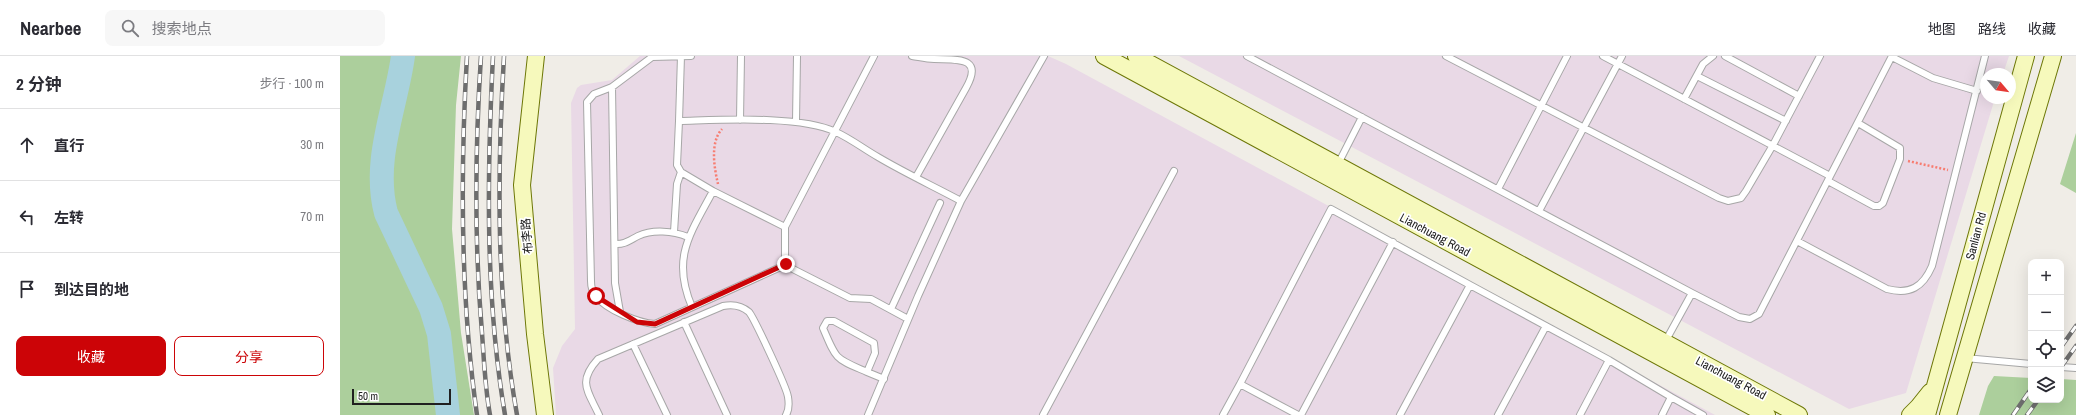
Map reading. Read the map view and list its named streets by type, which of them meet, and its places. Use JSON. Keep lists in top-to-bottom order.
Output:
{
  "streets": {
    "street": ["Lianchuang Road", "布李路", "Sanlian Rd"]
  },
  "scale_bar": "50 m",
  "north": "bottom right",
  "page": {
    "header": "Nearbee",
    "search": "搜索地点",
    "nav": ["地图", "路线", "收藏"],
    "heading": ["2 分钟", "步行 · 100 m"],
    "list": [
      ["直行", "30 m"],
      ["左转", "70 m"],
      "到达目的地"
    ],
    "map_buttons": ["+", "−"],
    "buttons": ["收藏", "分享"],
    "scale": "50 m"
  }
}
